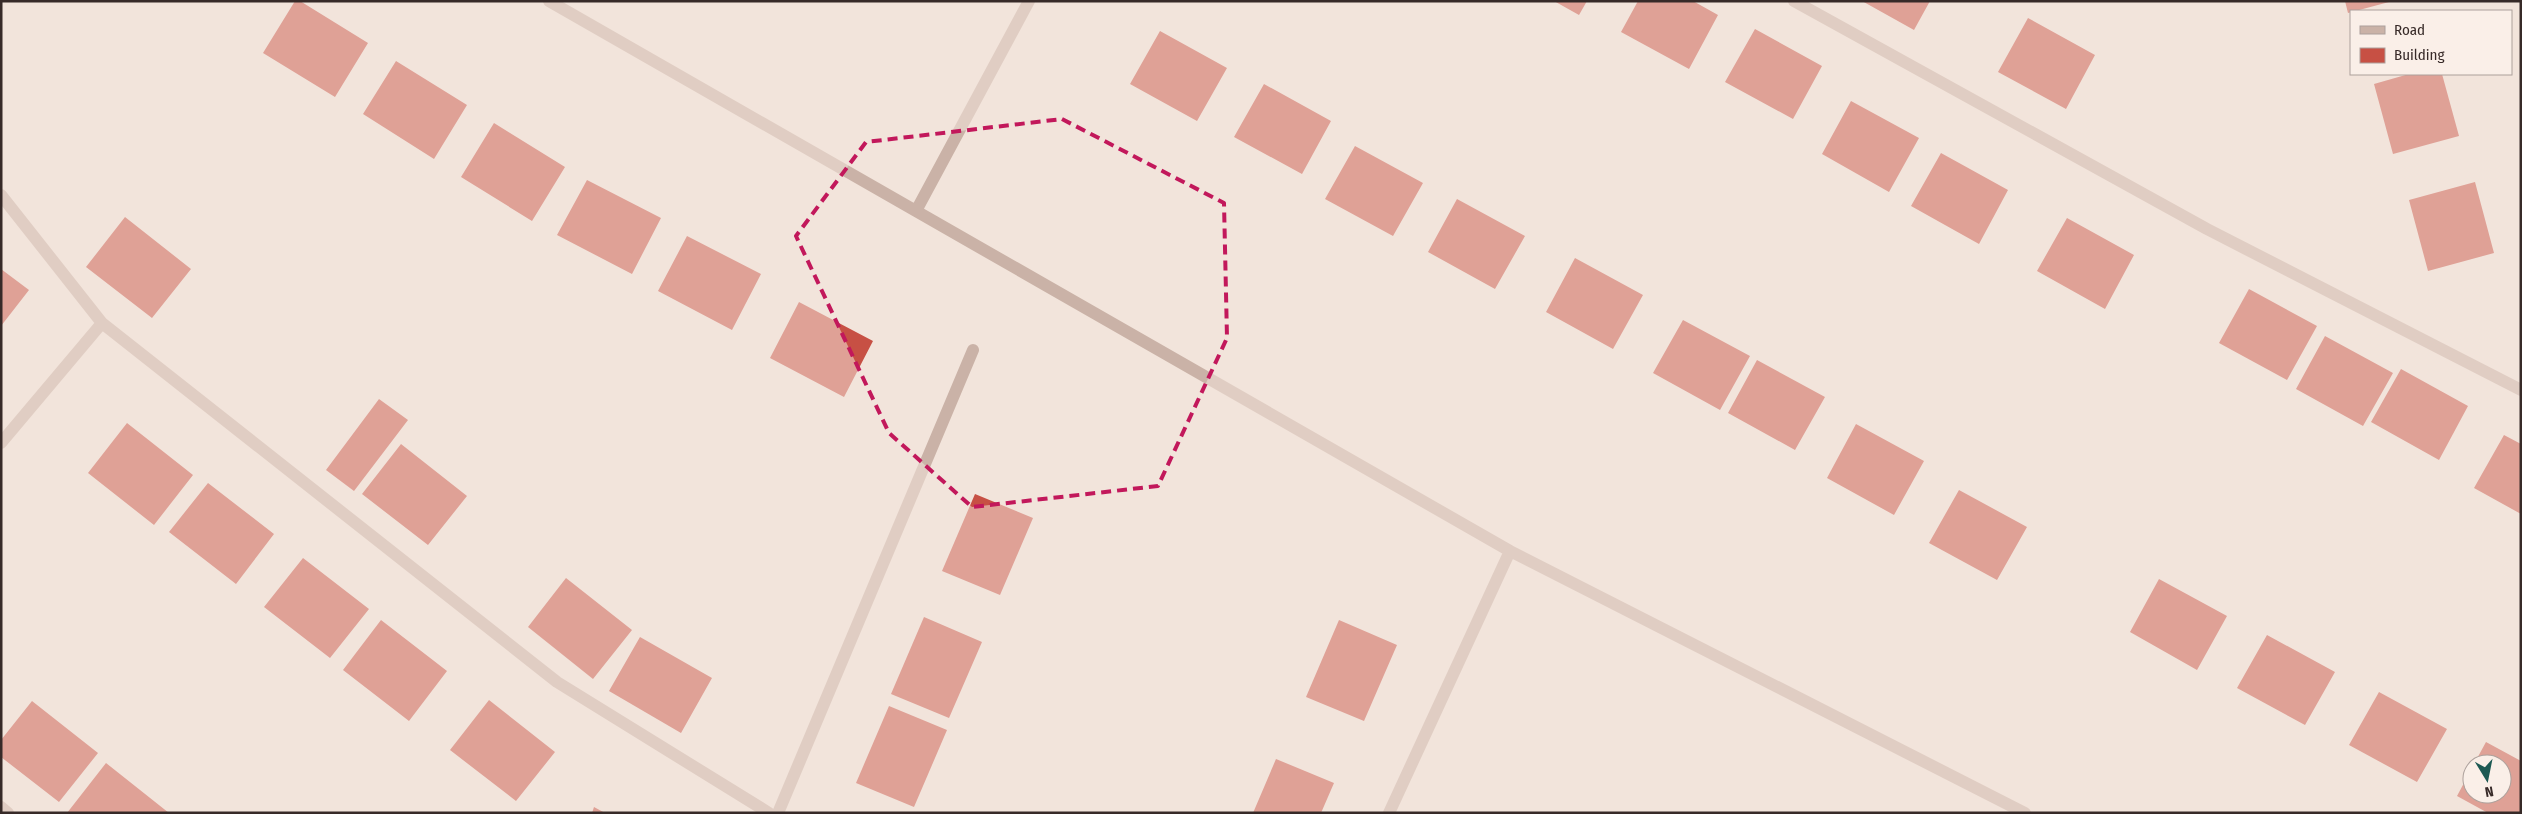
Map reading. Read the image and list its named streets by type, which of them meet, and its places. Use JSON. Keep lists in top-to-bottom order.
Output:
{
  "legend": ["Road", "Building"],
  "north": "bottom"
}
